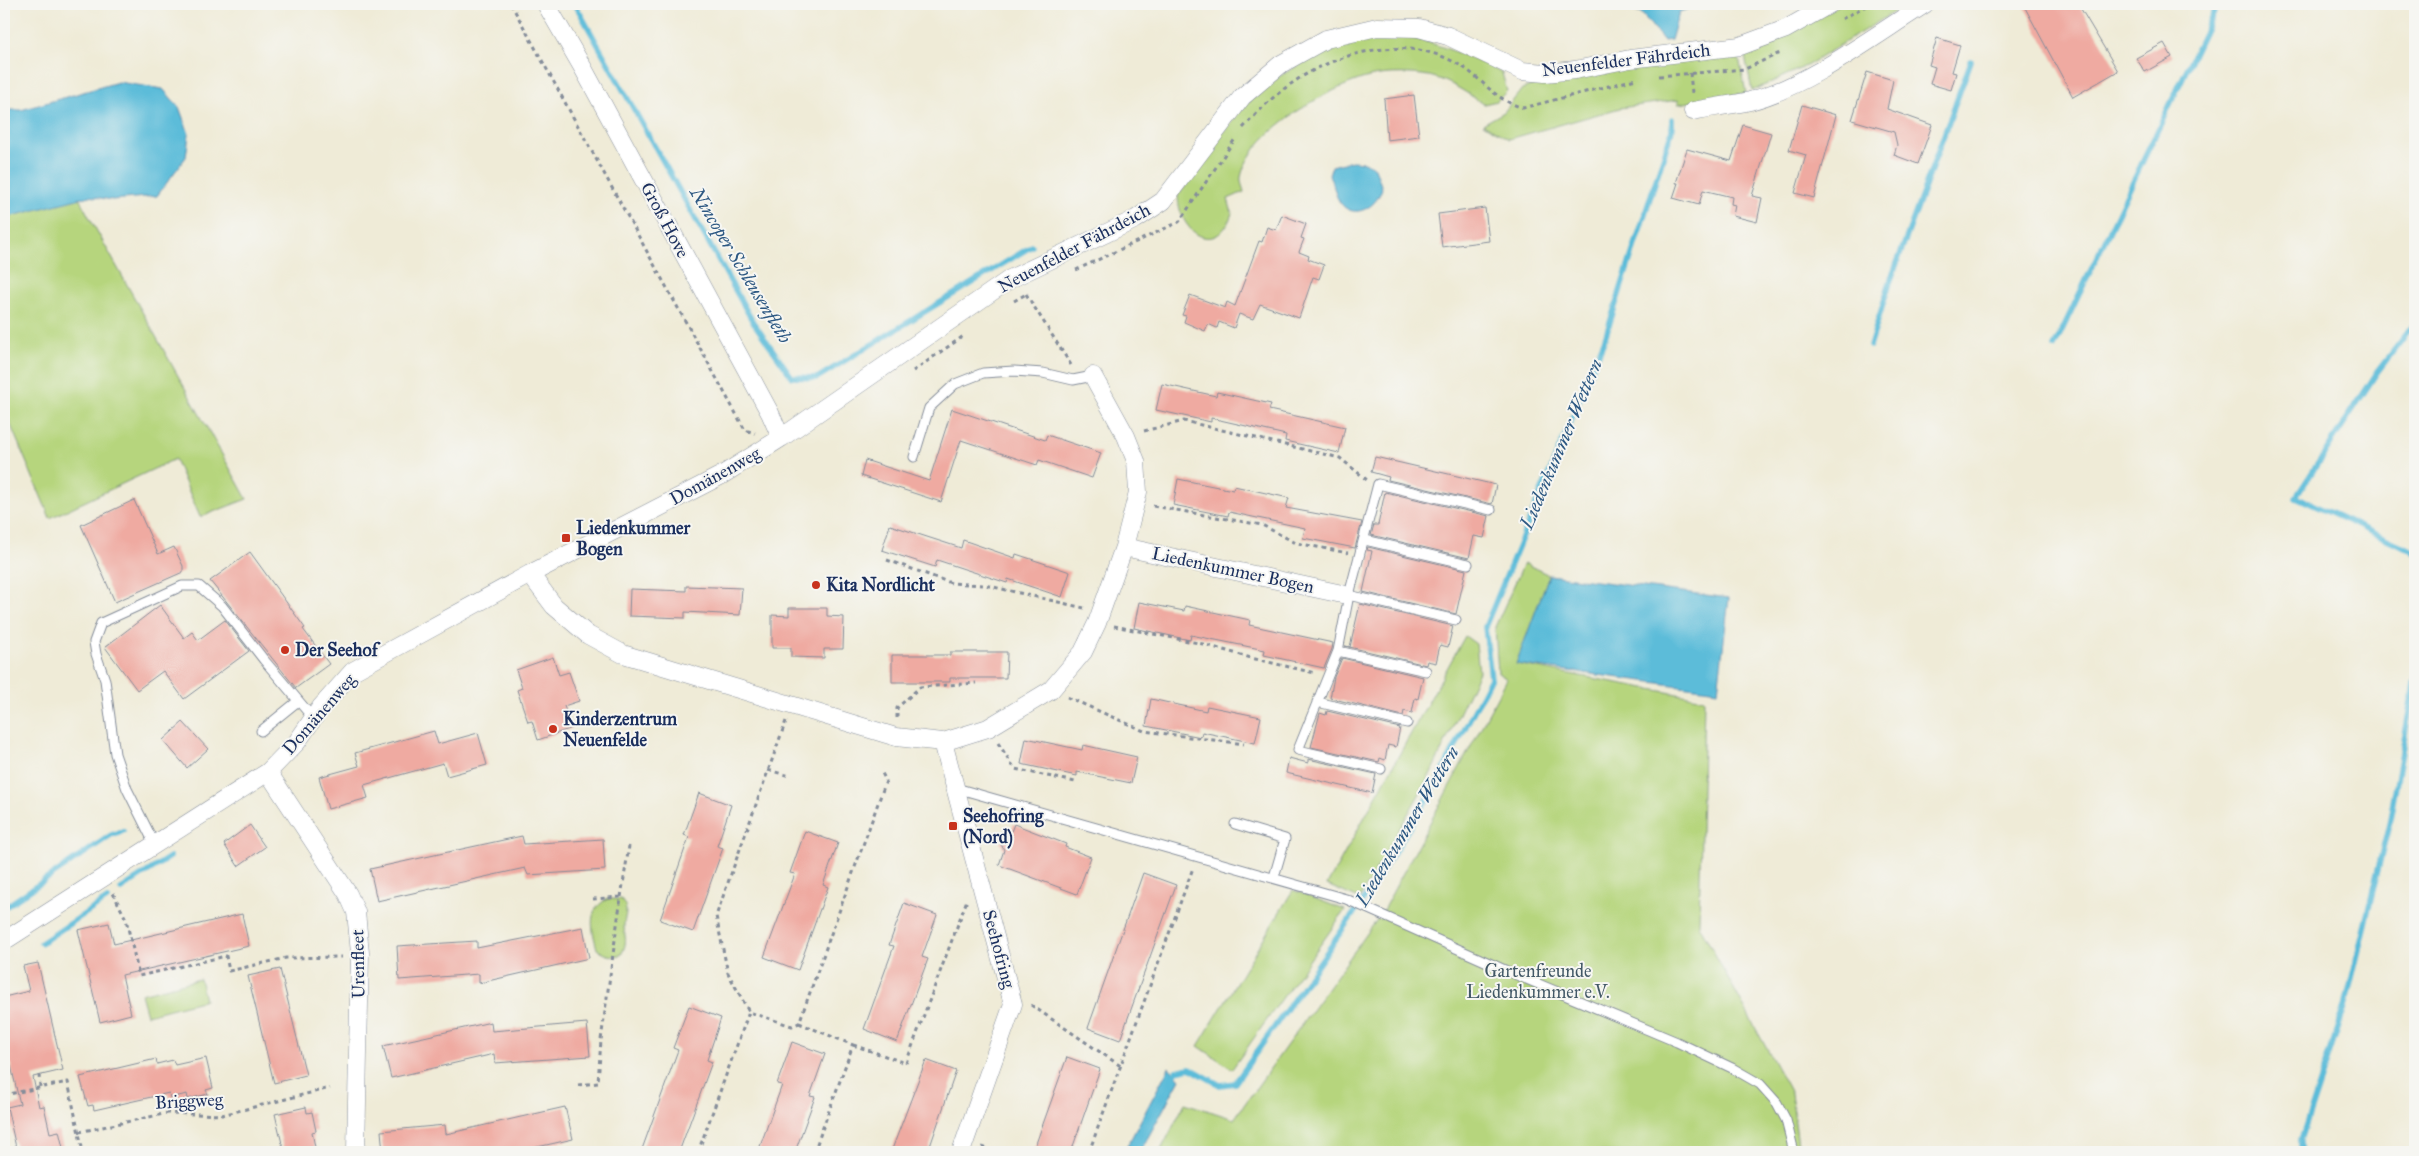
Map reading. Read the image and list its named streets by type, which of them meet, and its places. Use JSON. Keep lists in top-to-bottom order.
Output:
{
  "streets": {
    "street": [
      "Neuenfelder Fährdeich",
      "Groß Hove",
      "Domänenweg",
      "Liedenkummer Bogen",
      "Seehofring",
      "Urenfleet"
    ],
    "path": ["Briggweg"]
  },
  "crossings": [
    ["Neuenfelder Fährdeich", "Groß Hove"],
    ["Neuenfelder Fährdeich", "Domänenweg"],
    ["Groß Hove", "Domänenweg"],
    ["Domänenweg", "Urenfleet"]
  ],
  "water": ["Nincoper Schleusenfleth", "Liedenkummer Wettern"],
  "parks": ["Gartenfreunde Liedenkummer e.V."],
  "places": {
    "transit": ["Liedenkummer Bogen", "Seehofring (Nord)"],
    "other": ["Kita Nordlicht", "Der Seehof", "Kinderzentrum Neuenfelde"]
  }
}
